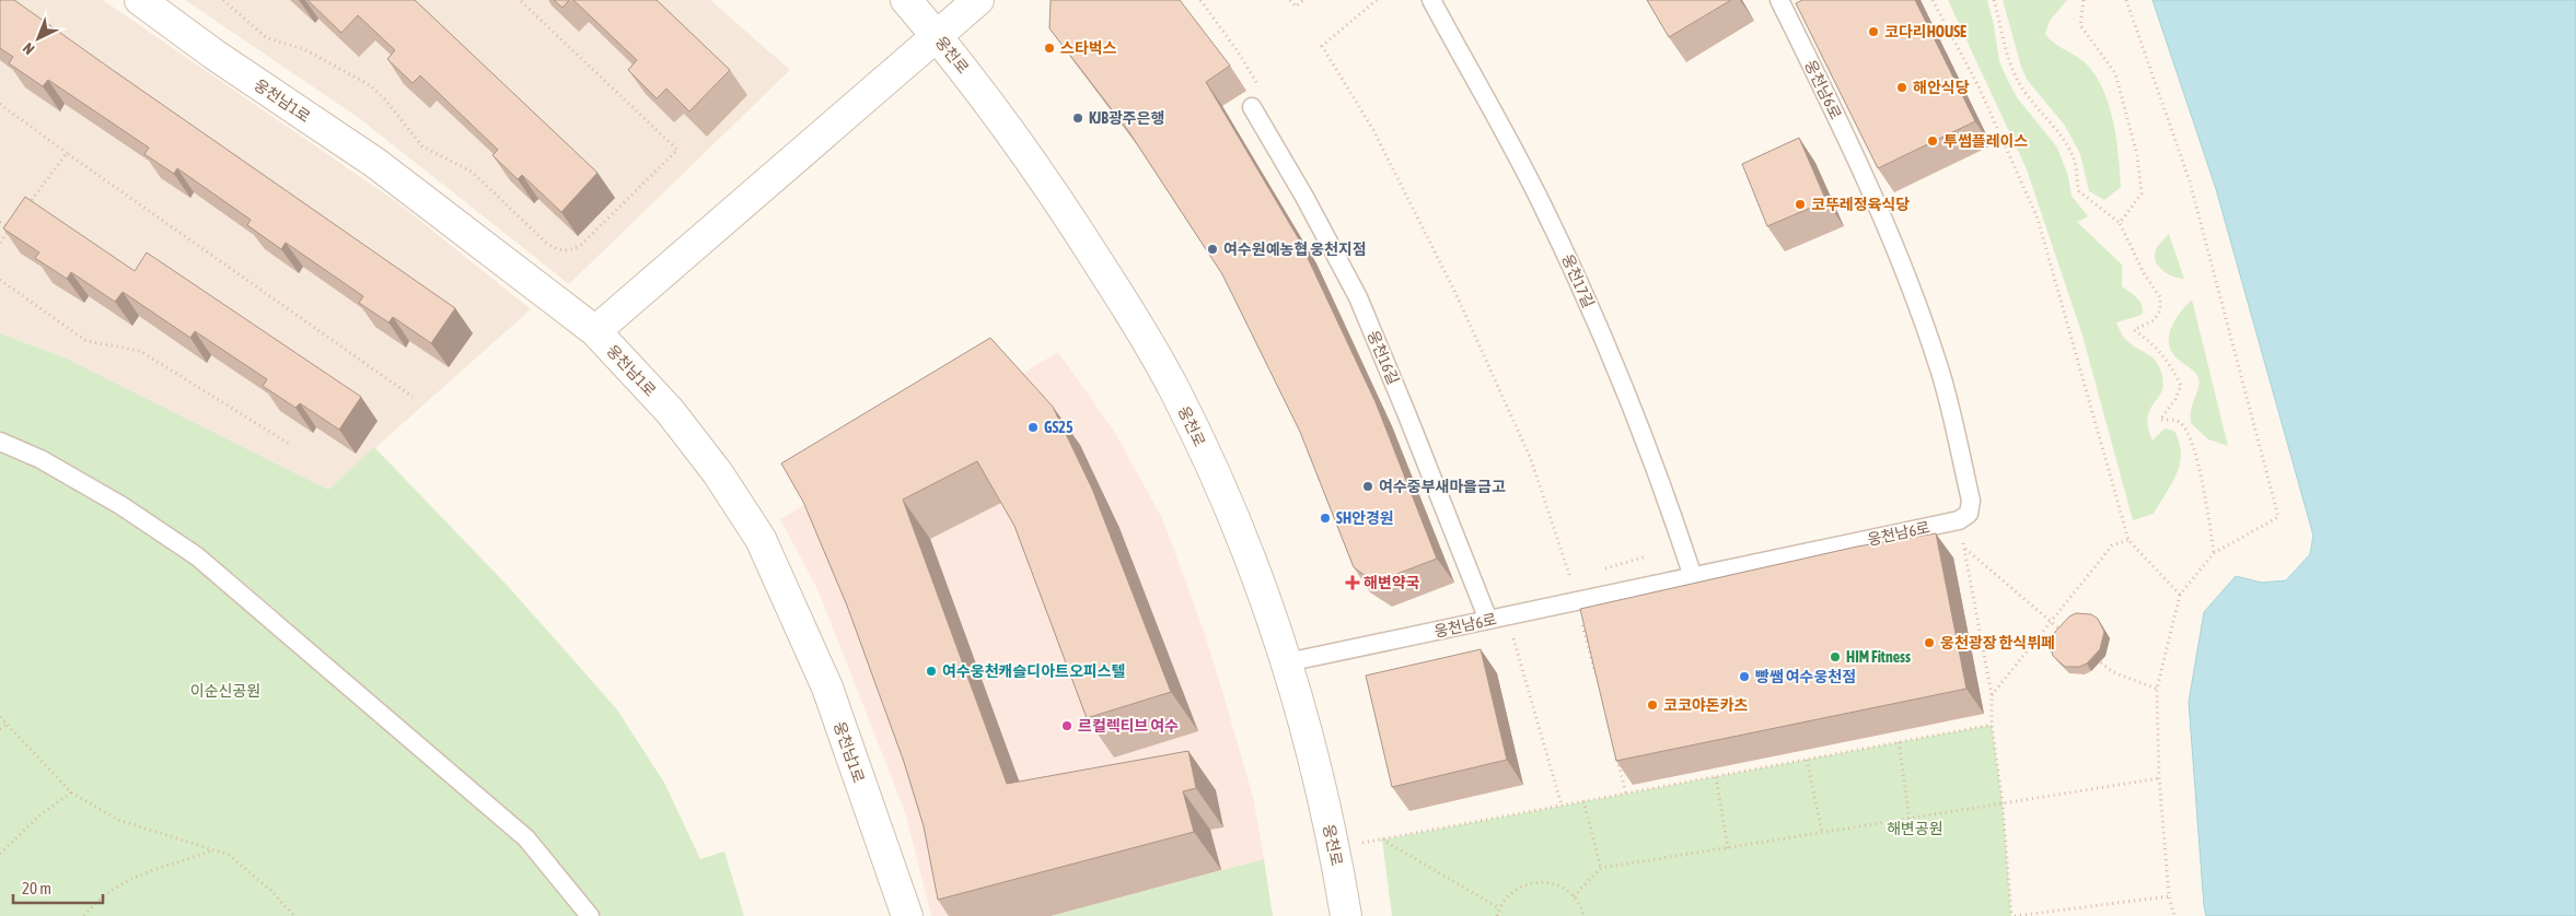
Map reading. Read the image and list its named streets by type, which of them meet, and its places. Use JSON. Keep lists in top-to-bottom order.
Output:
{
  "streets": {
    "street": ["웅천로", "웅천남1로"],
    "lane": ["웅천남6로", "웅천17길", "웅천16길"]
  },
  "crossings": [
    ["웅천로", "웅천남6로"],
    ["웅천남6로", "웅천17길"],
    ["웅천남6로", "웅천16길"]
  ],
  "parks": ["이순신공원", "해변공원"],
  "places": {
    "other": [
      "코다리HOUSE",
      "스타벅스",
      "해안식당",
      "KJB광주은행",
      "투썸플레이스",
      "코뚜레정육식당",
      "여수원예농협 웅천지점",
      "GS25",
      "여수중부새마을금고",
      "SH안경원",
      "웅천광장 한식뷔페",
      "HIM Fitness",
      "여수웅천캐슬디아트오피스텔",
      "빵쌤 여수웅천점",
      "코코야돈카츠",
      "르컬렉티브 여수"
    ],
    "health": ["해변약국"]
  },
  "scale_bar": "20 m",
  "north": "bottom left"
}
